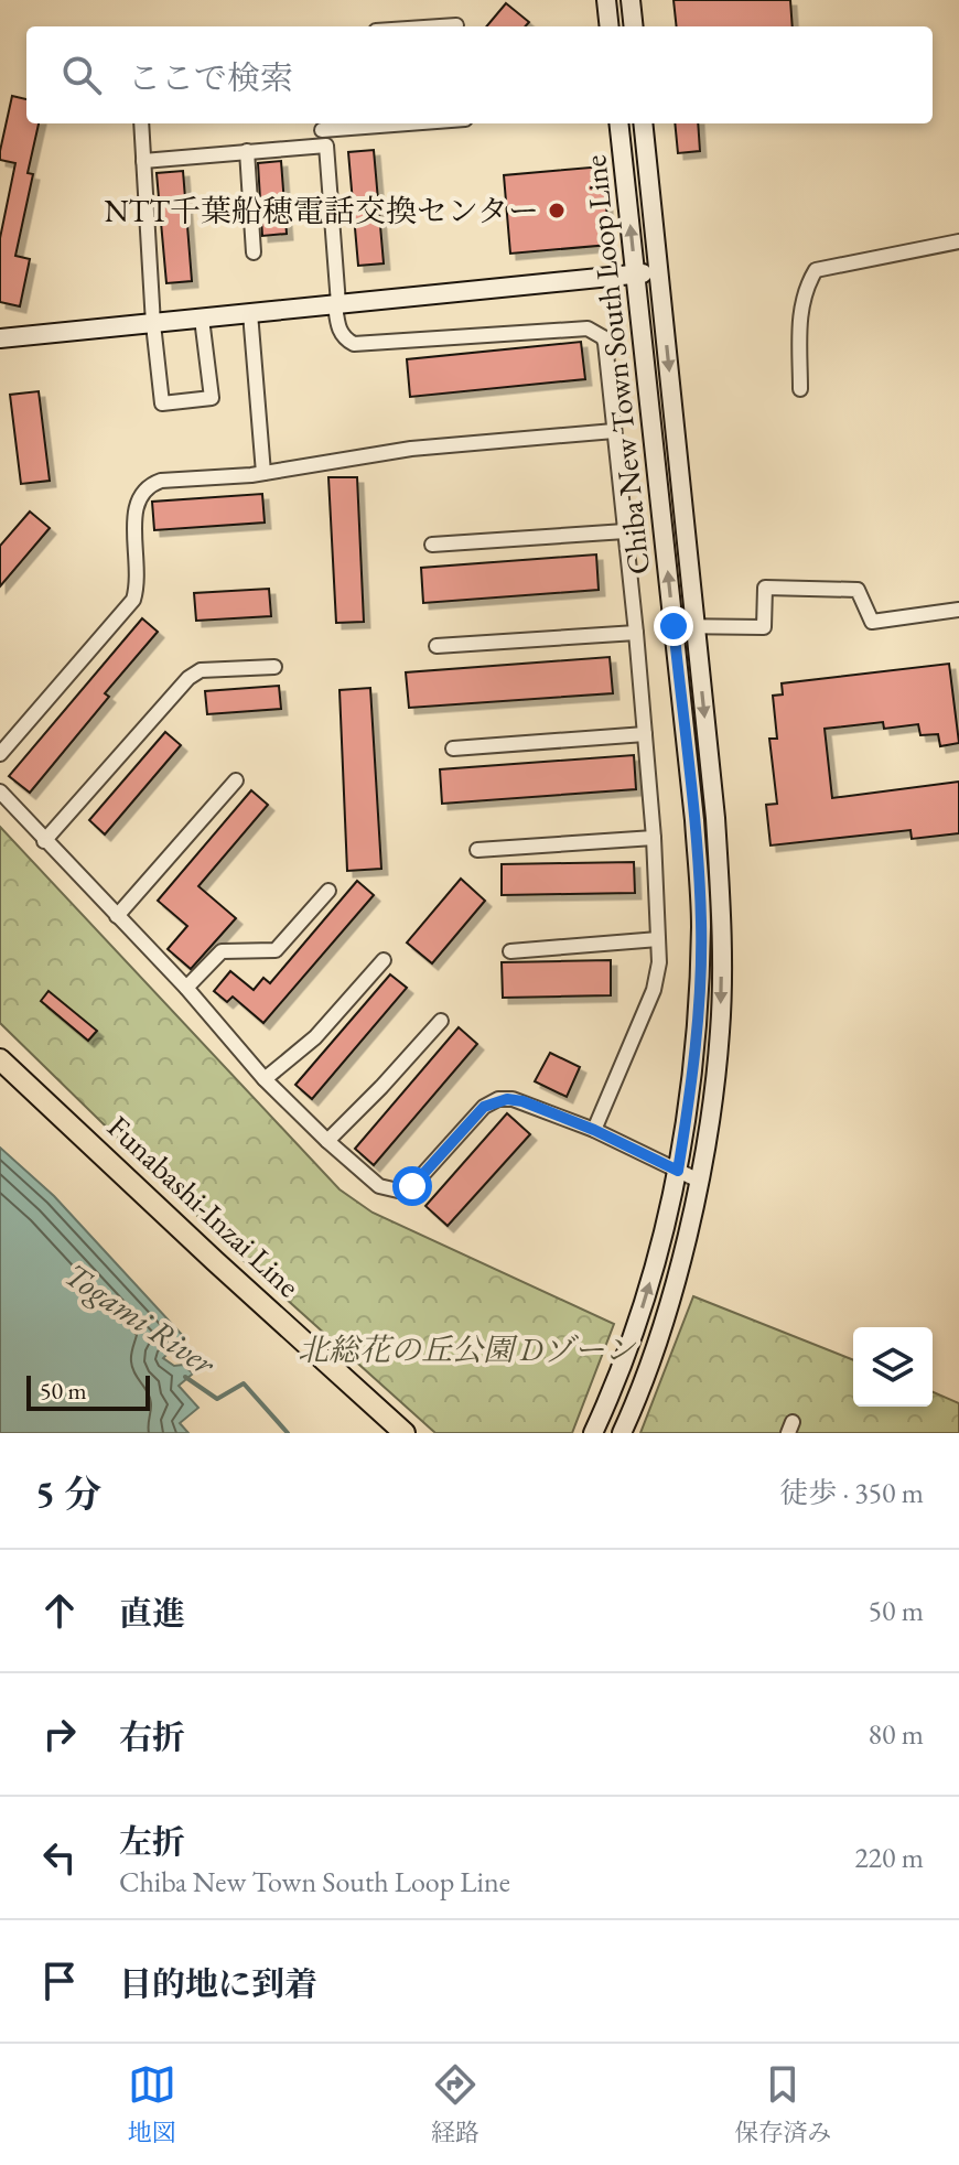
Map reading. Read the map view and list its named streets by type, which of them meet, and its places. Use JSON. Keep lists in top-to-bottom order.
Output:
{
  "streets": {
    "main road": ["Chiba New Town South Loop Line", "Funabashi-Inzai Line"]
  },
  "water": ["Togami River"],
  "parks": ["北総花の丘公園 Dゾーン"],
  "places": ["NTT千葉船穂電話交換センター"],
  "scale_bar": "50 m",
  "page": {
    "search": "ここで検索",
    "scale": "50 m",
    "heading": ["5 分", "徒歩 · 350 m"],
    "list": [
      ["直進", "50 m"],
      ["右折", "80 m"],
      ["左折", "Chiba New Town South Loop Line", "220 m"],
      "目的地に到着"
    ],
    "nav": ["地図", "経路", "保存済み"]
  }
}
